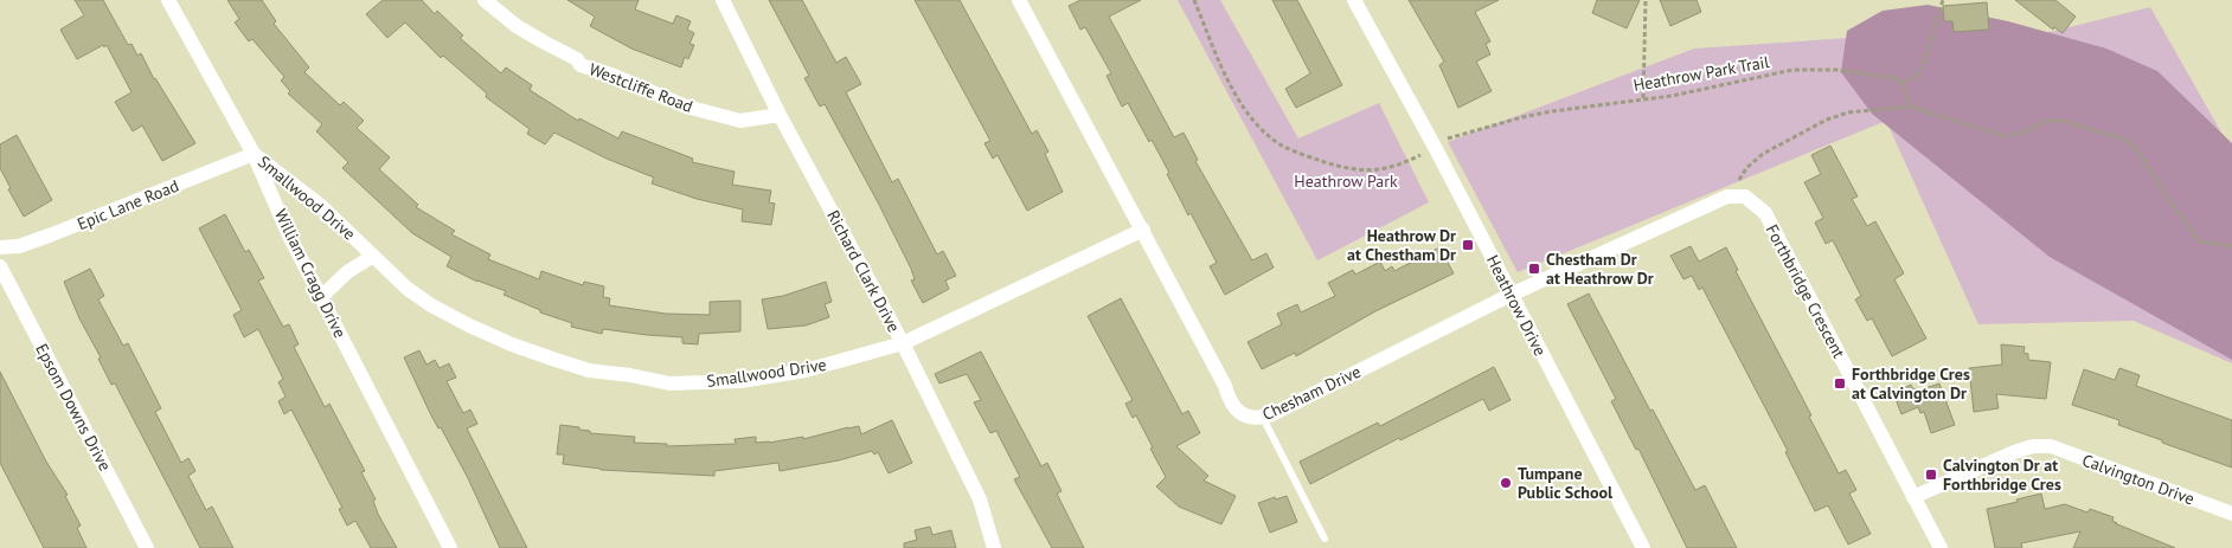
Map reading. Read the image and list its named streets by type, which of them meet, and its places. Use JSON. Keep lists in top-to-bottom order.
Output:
{
  "streets": {
    "street": [
      "Westcliffe Road",
      "Smallwood Drive",
      "Epic Lane Road",
      "Richard Clark Drive",
      "William Cragg Drive",
      "Forthbridge Crescent",
      "Heathrow Drive",
      "Chesham Drive",
      "Epsom Downs Drive",
      "Calvington Drive"
    ],
    "path": ["Heathrow Park Trail"]
  },
  "crossings": [
    ["Heathrow Park Trail", "Heathrow Drive"],
    ["Westcliffe Road", "Richard Clark Drive"],
    ["Smallwood Drive", "Epic Lane Road"],
    ["Smallwood Drive", "Richard Clark Drive"],
    ["Smallwood Drive", "William Cragg Drive"],
    ["Smallwood Drive", "Chesham Drive"],
    ["Epic Lane Road", "William Cragg Drive"],
    ["Forthbridge Crescent", "Chesham Drive"],
    ["Forthbridge Crescent", "Calvington Drive"],
    ["Heathrow Drive", "Chesham Drive"]
  ],
  "parks": ["Heathrow Park"],
  "places": {
    "transit": [
      "Heathrow Dr at Chestham Dr",
      "Chestham Dr at Heathrow Dr",
      "Forthbridge Cres at Calvington Dr",
      "Calvington Dr at Forthbridge Cres"
    ],
    "other": ["Tumpane Public School"]
  }
}
